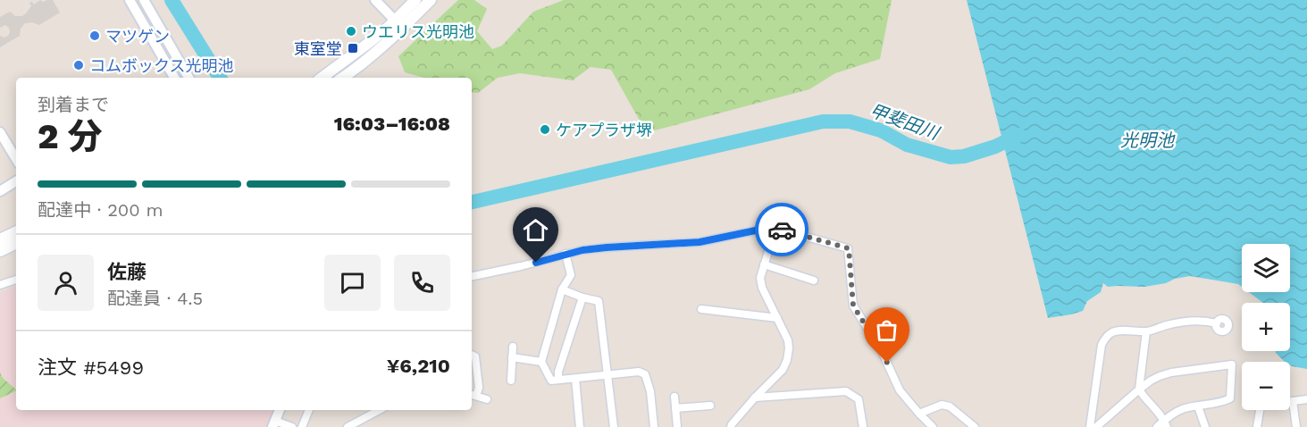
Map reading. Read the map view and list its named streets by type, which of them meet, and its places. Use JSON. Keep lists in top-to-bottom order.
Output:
{
  "water": ["甲斐田川", "光明池"],
  "places": {
    "other": [
      "ウエリス光明池",
      "マツゲン",
      "コムボックス光明池",
      "ケアプラザ堺"
    ],
    "transit": ["東室堂"]
  },
  "page": {
    "heading": ["2 分", "到着まで", "16:03–16:08"],
    "panel": [
      "佐藤",
      "配達員 · 4.5",
      "注文 #5499",
      "¥6,210"
    ],
    "bar": "配達中 · 200 m",
    "map_buttons": ["+", "−"]
  }
}
